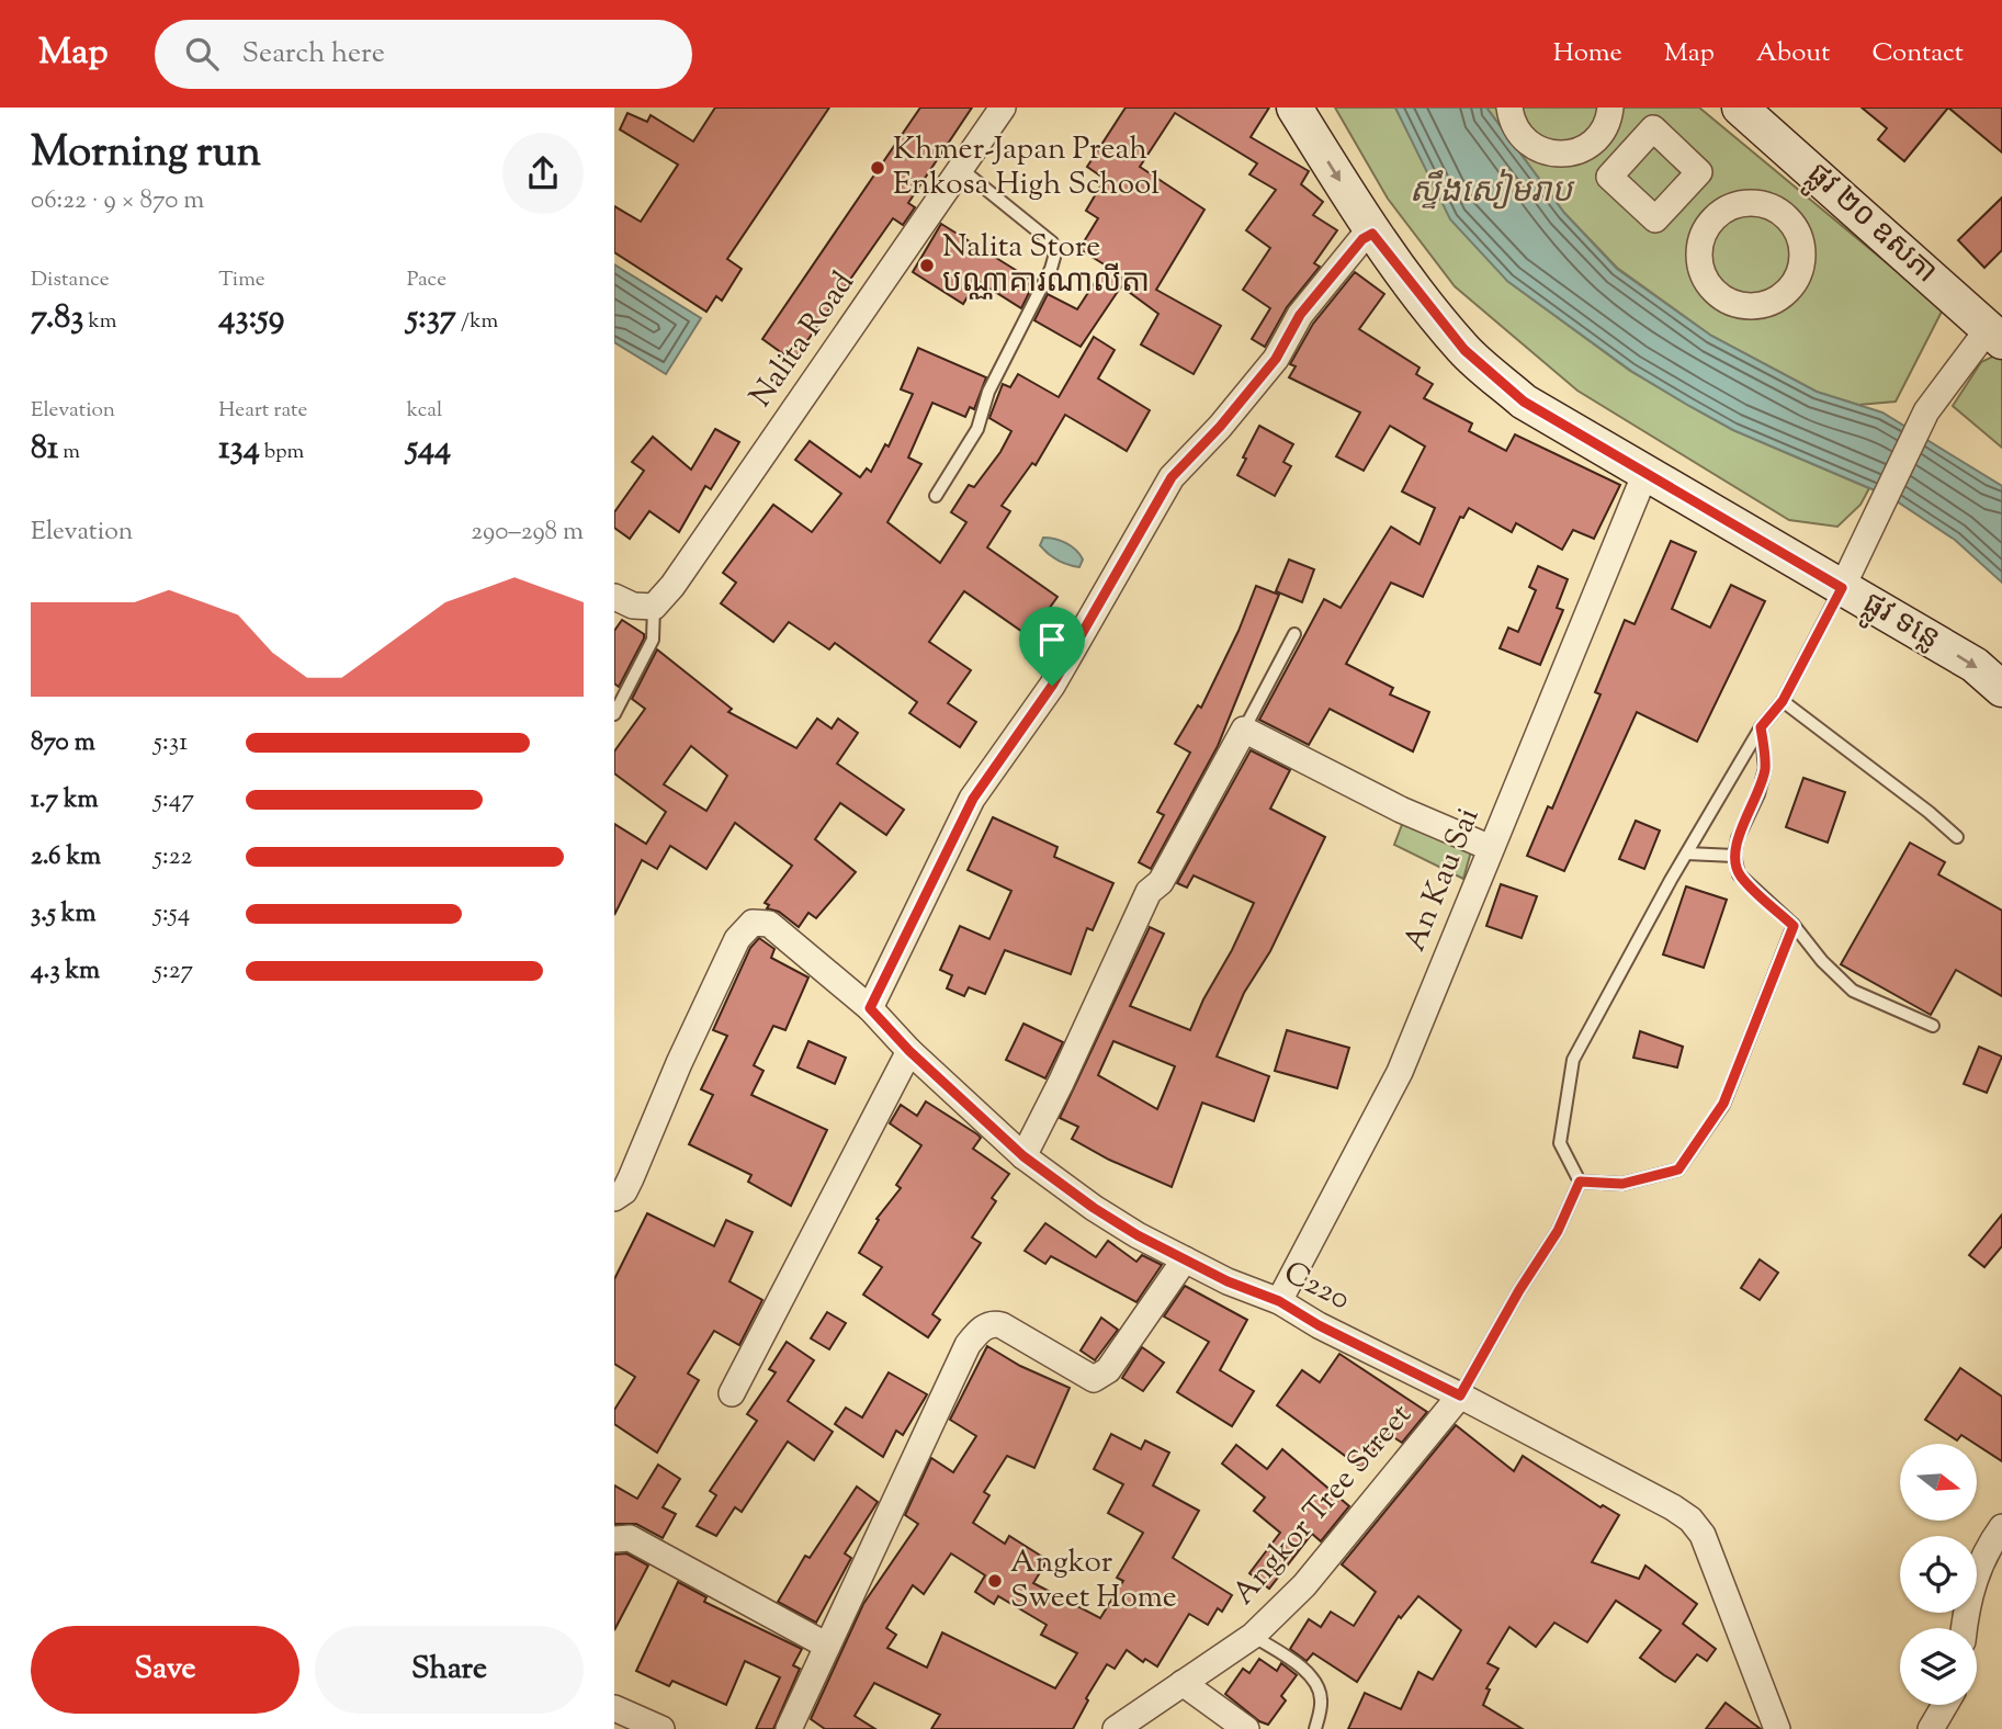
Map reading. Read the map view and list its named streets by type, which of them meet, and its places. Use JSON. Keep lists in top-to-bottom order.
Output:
{
  "streets": {
    "street": [
      "ផ្លូវ ២០ ឧសភា",
      "Nalita Road",
      "ផ្លូវ ទន្លេ",
      "An Kau Sai",
      "C220",
      "Angkor Tree Street"
    ]
  },
  "crossings": [
    ["ផ្លូវ ទន្លេ", "An Kau Sai"],
    ["An Kau Sai", "C220"],
    ["C220", "Angkor Tree Street"]
  ],
  "one_way": ["ផ្លូវ ទន្លេ"],
  "water": ["ស្ទឹងសៀមរាប"],
  "places": ["Khmer-Japan Preah Enkosa High School", "Nalita Store បណ្ណាគារណាលីតា", "Angkor Sweet Home"],
  "north": "right",
  "page": {
    "header": "Map",
    "search": "Search here",
    "nav": [
      "Home",
      "Map",
      "About",
      "Contact"
    ],
    "heading": ["Morning run", "06:22 · 9 × 870 m"],
    "stats": [
      ["Distance", "7.83 km"],
      ["Time", "43:59"],
      ["Pace", "5:37 /km"],
      ["Elevation", "81 m"],
      ["Heart rate", "134 bpm"],
      ["kcal", "544"]
    ],
    "chart": ["Elevation", "290–298 m"],
    "list": [
      {
        "name": "870 m",
        "note": "5:31"
      },
      {
        "name": "1.7 km",
        "note": "5:47"
      },
      {
        "name": "2.6 km",
        "note": "5:22"
      },
      {
        "name": "3.5 km",
        "note": "5:54"
      },
      {
        "name": "4.3 km",
        "note": "5:27"
      }
    ],
    "buttons": ["Save", "Share"]
  }
}
